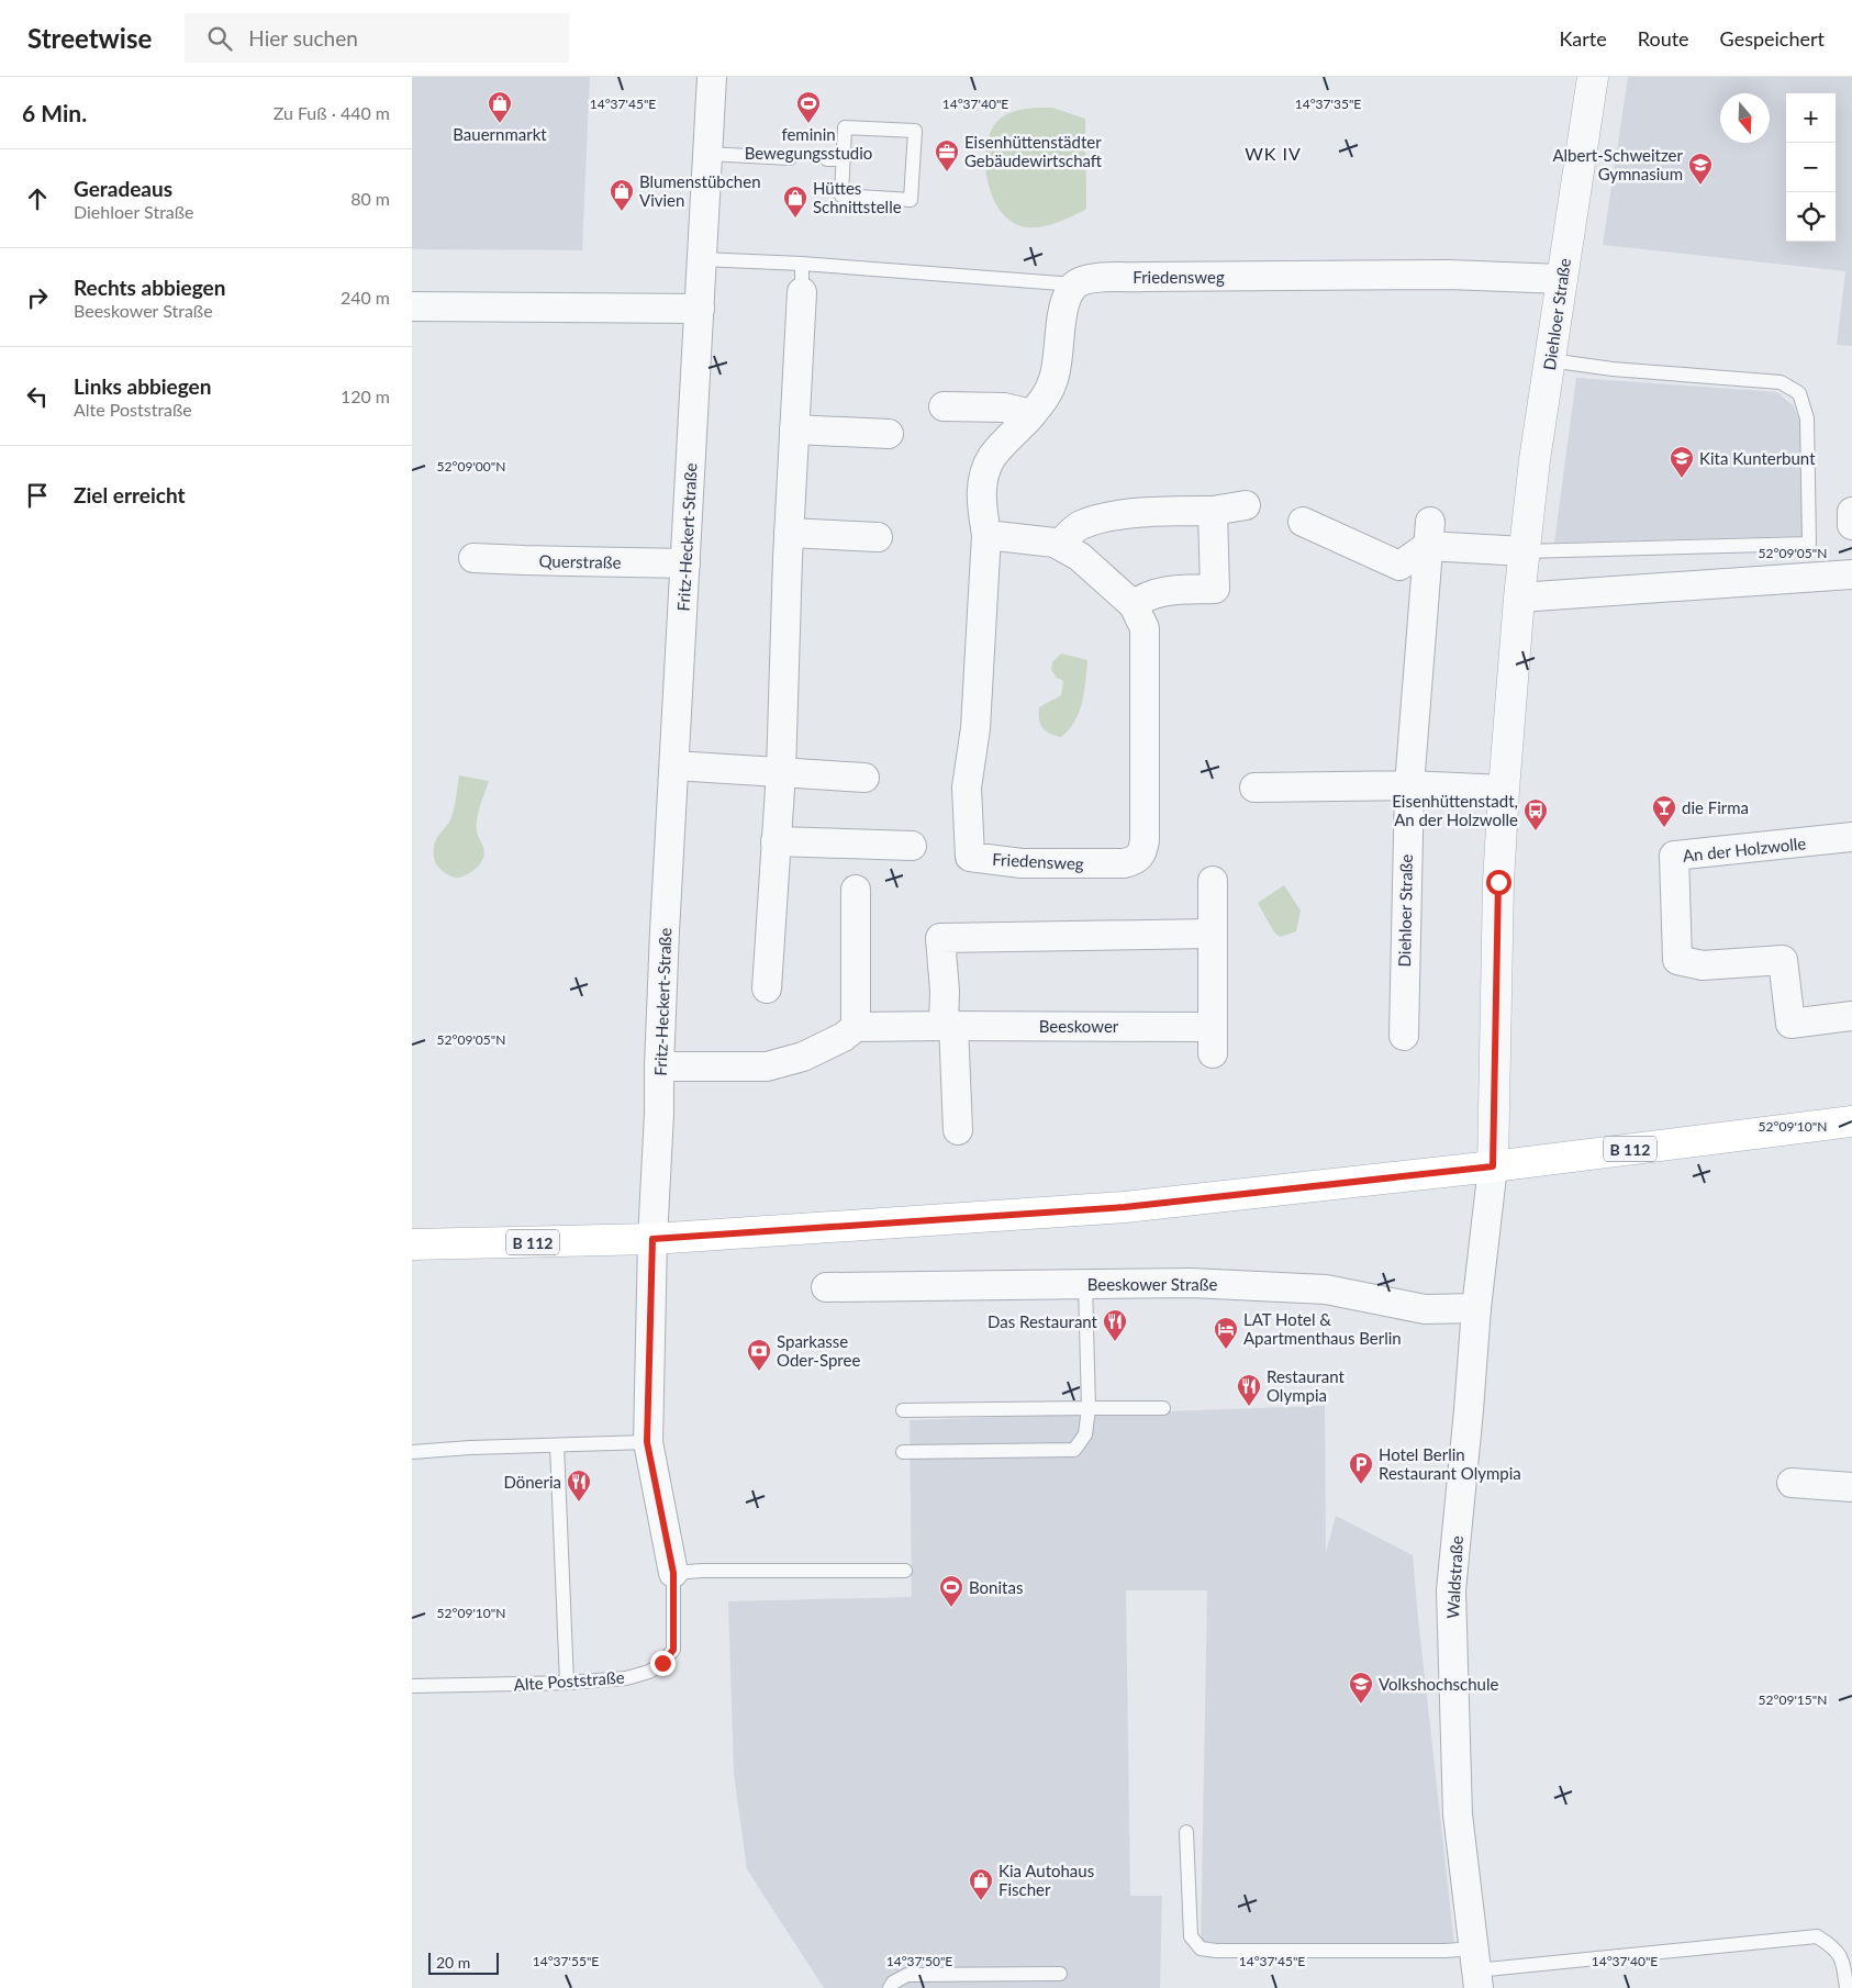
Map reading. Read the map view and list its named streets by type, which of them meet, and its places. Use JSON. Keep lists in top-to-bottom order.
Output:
{
  "streets": {
    "main road": ["B 112"],
    "street": [
      "Friedensweg",
      "Diehloer Straße",
      "Fritz-Heckert-Straße",
      "Querstraße",
      "An der Holzwolle",
      "Beeskower",
      "Beeskower Straße",
      "Waldstraße",
      "Alte Poststraße"
    ]
  },
  "crossings": [
    ["Friedensweg", "Diehloer Straße"],
    ["Diehloer Straße", "B 112"],
    ["Diehloer Straße", "Waldstraße"],
    ["Fritz-Heckert-Straße", "Querstraße"],
    ["Fritz-Heckert-Straße", "B 112"],
    ["Fritz-Heckert-Straße", "Alte Poststraße"],
    ["B 112", "Waldstraße"],
    ["B 112", "Alte Poststraße"],
    ["Beeskower Straße", "Waldstraße"]
  ],
  "districts": ["WK IV"],
  "places": {
    "shop": [
      "Bauernmarkt",
      "Blumenstübchen Vivien",
      "Hüttes Schnittstelle",
      "Kia Autohaus Fischer"
    ],
    "sports": ["feminin Bewegungsstudio", "Bonitas"],
    "office": ["Eisenhüttenstädter Gebäudewirtschaft"],
    "school or university": ["Albert-Schweitzer Gymnasium", "Kita Kunterbunt", "Volkshochschule"],
    "bar": ["die Firma"],
    "bus stop": ["Eisenhüttenstadt, An der Holzwolle"],
    "restaurant": ["Das Restaurant", "Restaurant Olympia", "Döneria"],
    "hotel": ["LAT Hotel & Apartmenthaus Berlin"],
    "bank": ["Sparkasse Oder-Spree"],
    "parking": ["Hotel Berlin Restaurant Olympia"]
  },
  "scale_bar": "20 m",
  "north": "bottom",
  "page": {
    "header": "Streetwise",
    "search": "Hier suchen",
    "nav": ["Karte", "Route", "Gespeichert"],
    "heading": ["6 Min.", "Zu Fuß · 440 m"],
    "map_buttons": ["+", "−"],
    "list": [
      ["Geradeaus", "Diehloer Straße", "80 m"],
      ["Rechts abbiegen", "Beeskower Straße", "240 m"],
      ["Links abbiegen", "Alte Poststraße", "120 m"],
      "Ziel erreicht"
    ],
    "scale": "20 m"
  },
  "coordinates": [
    "14°37'35\"E",
    "14°37'45\"E",
    "14°37'40\"E",
    "52°09'00\"N",
    "52°09'05\"N",
    "52°09'10\"N",
    "52°09'15\"N",
    "14°37'55\"E",
    "14°37'50\"E"
  ]
}
